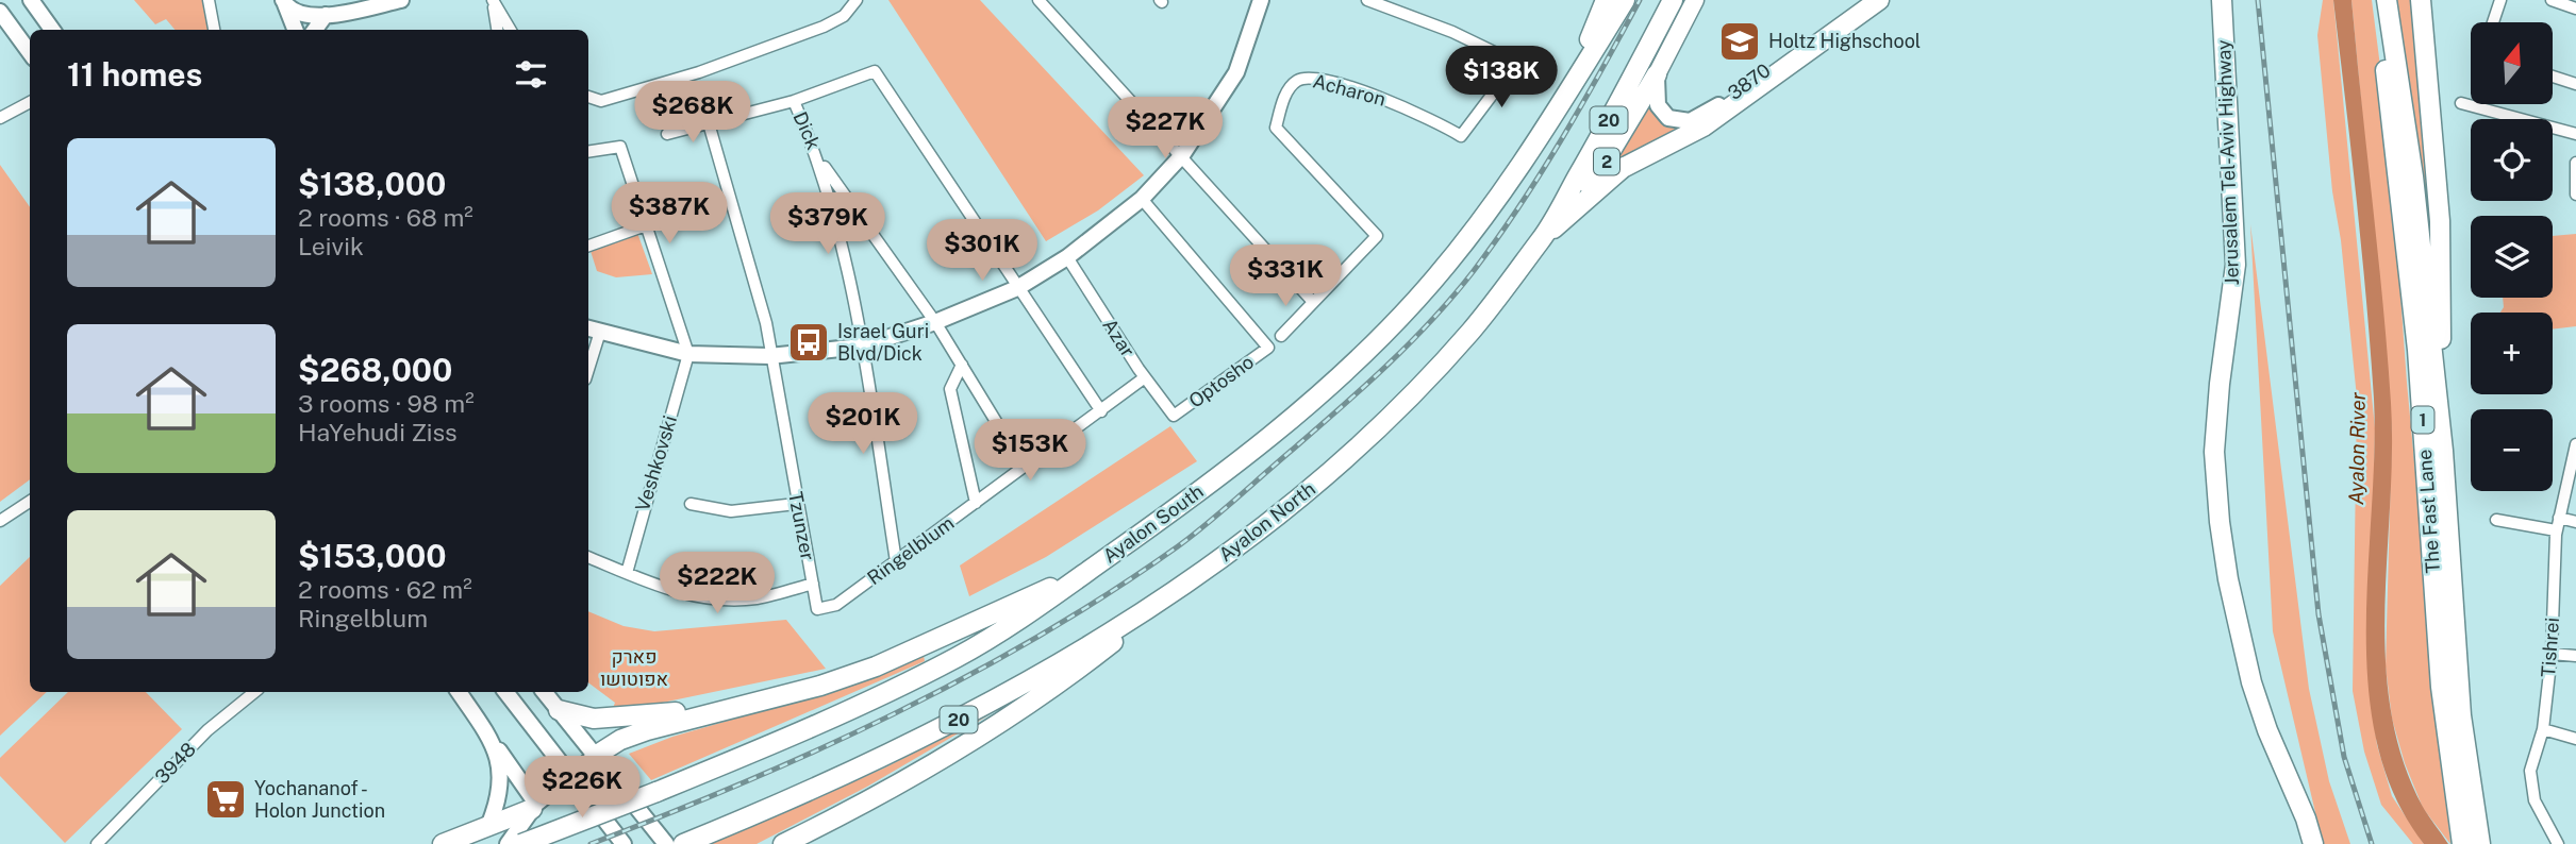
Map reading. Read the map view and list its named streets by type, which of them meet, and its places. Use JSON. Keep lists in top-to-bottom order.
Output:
{
  "streets": {
    "highway": [
      "20",
      "2",
      "Jerusalem Tel-Aviv Highway",
      "1",
      "The Fast Lane",
      "Ayalon North",
      "Ayalon South"
    ],
    "street": [
      "3870",
      "Acharon",
      "Dick",
      "Azar",
      "Optosho",
      "Veshkovski",
      "Tzunzer",
      "Ringelblum",
      "Tishrei",
      "3948"
    ]
  },
  "crossings": [
    ["3870", "2"],
    ["Dick", "Ringelblum"],
    ["2", "Ayalon North"],
    ["Azar", "Optosho"],
    ["Azar", "Ringelblum"],
    ["1", "The Fast Lane"],
    ["Tzunzer", "Ringelblum"]
  ],
  "water": ["Ayalon River"],
  "parks": ["פארק אפוטושו"],
  "places": {
    "school or university": ["Holtz Highschool"],
    "bus stop": ["Israel Guri Blvd/Dick"],
    "supermarket": ["Yochananof - Holon Junction"]
  },
  "north": "top",
  "page": {
    "map_buttons": ["+", "−"],
    "heading": "11 homes",
    "price": [
      "$138K",
      "$268K",
      "$227K",
      "$387K",
      "$379K",
      "$301K",
      "$331K",
      "$201K",
      "$153K",
      "$222K",
      "$226K"
    ],
    "list": [
      {
        "name": "$138,000",
        "note": "2 rooms · 68 m² · Leivik"
      },
      {
        "name": "$268,000",
        "note": "3 rooms · 98 m² · HaYehudi Ziss"
      },
      {
        "name": "$153,000",
        "note": "2 rooms · 62 m² · Ringelblum"
      }
    ]
  }
}
